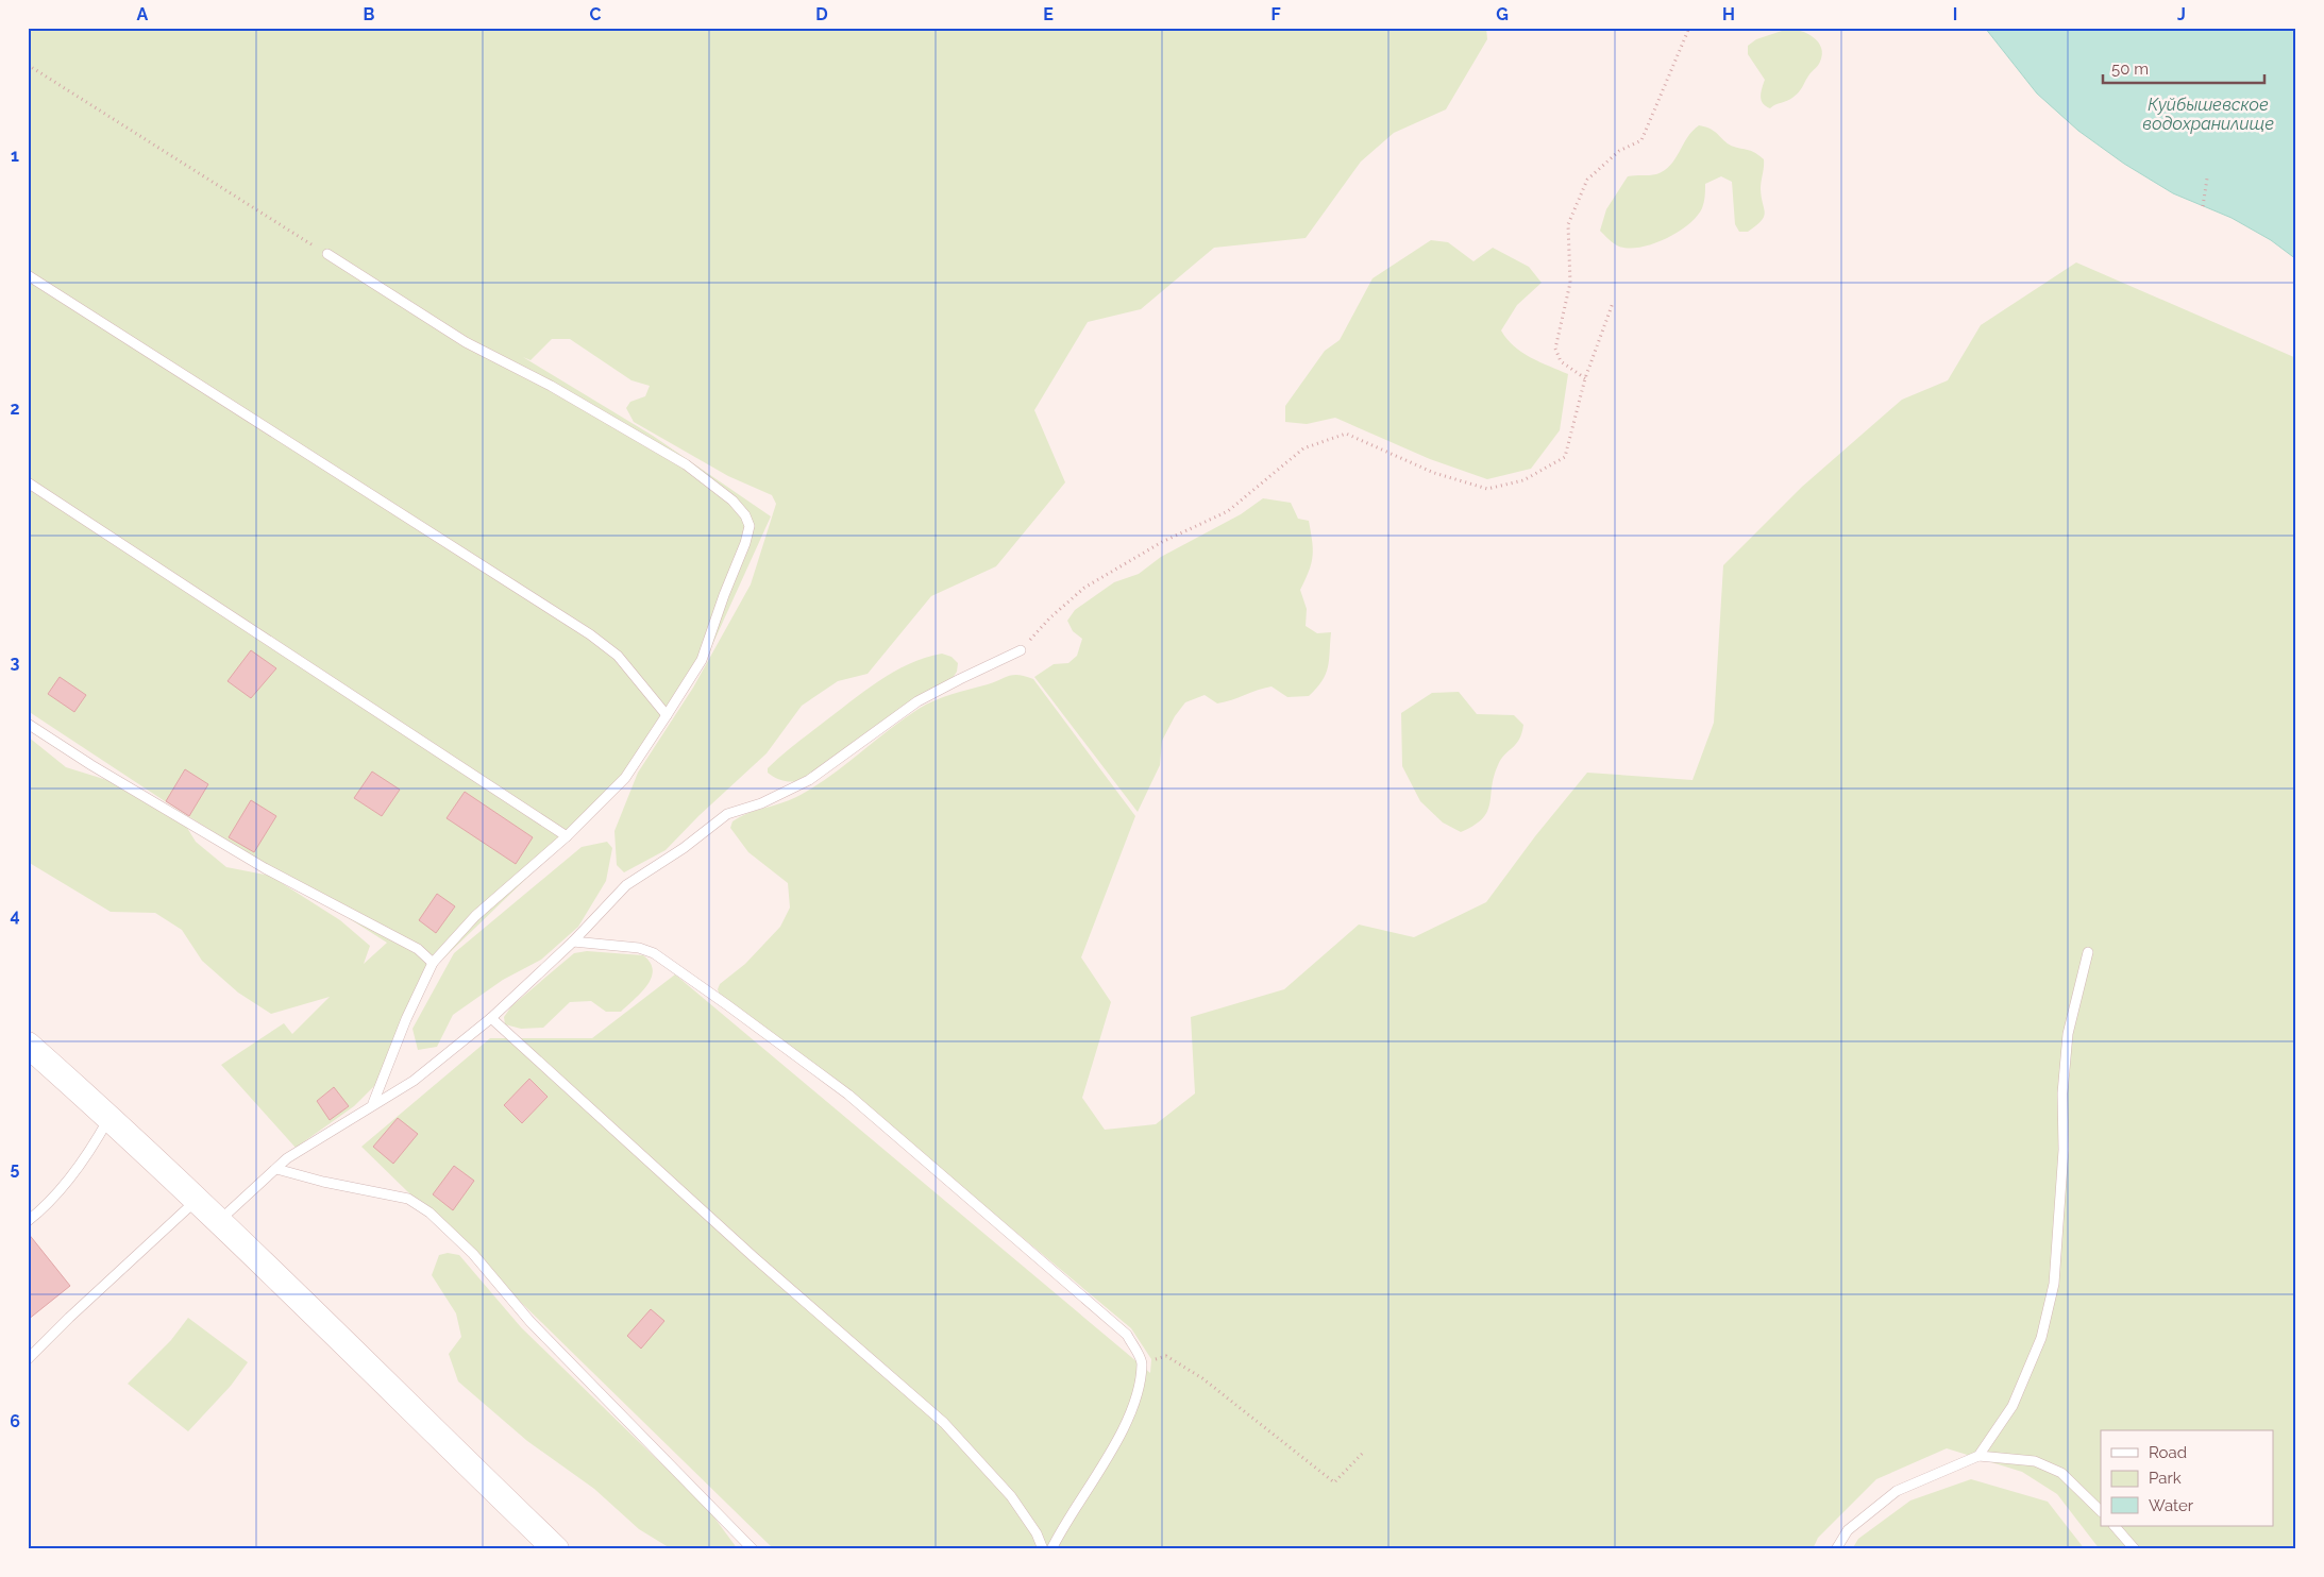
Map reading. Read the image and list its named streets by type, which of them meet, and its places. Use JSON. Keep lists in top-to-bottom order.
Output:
{
  "water": ["Куйбышевское водохранилище"],
  "legend": ["Road", "Park", "Water"],
  "scale_bar": "50 m",
  "grid": {
    "columns": [
      "A",
      "B",
      "C",
      "D",
      "E",
      "F",
      "G",
      "H",
      "I",
      "J"
    ],
    "rows": [
      "1",
      "2",
      "3",
      "4",
      "5",
      "6"
    ]
  }
}
